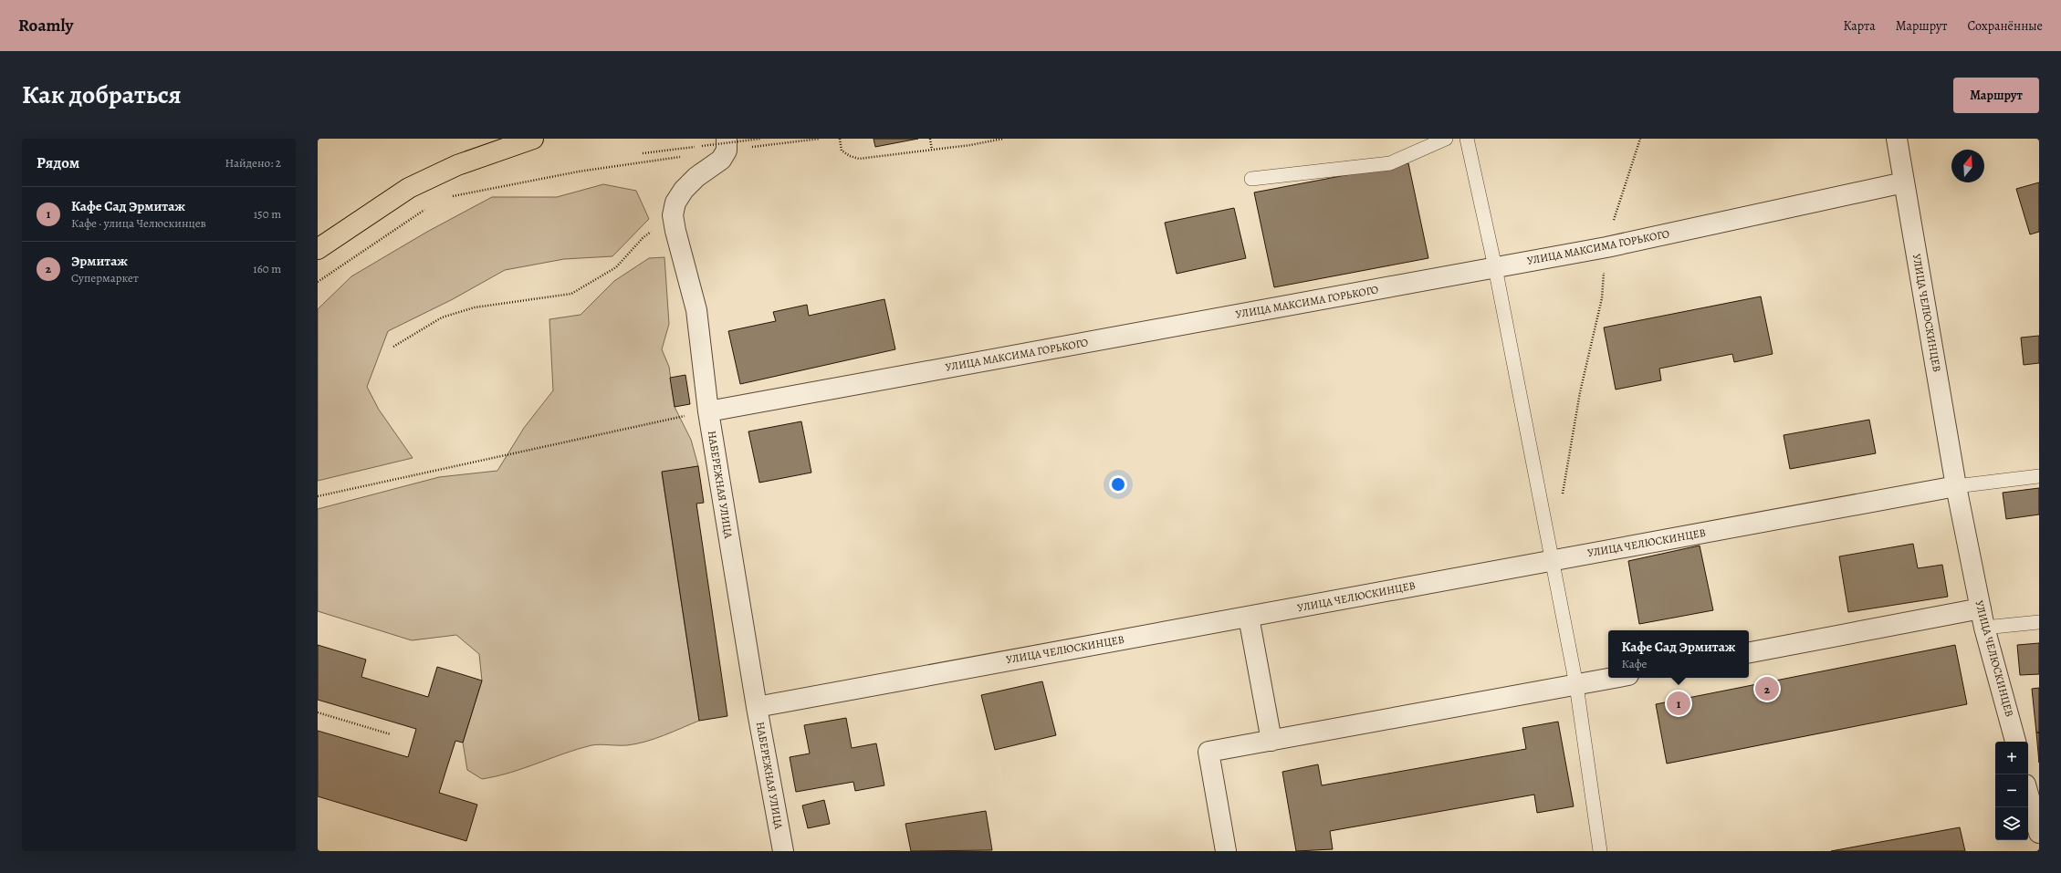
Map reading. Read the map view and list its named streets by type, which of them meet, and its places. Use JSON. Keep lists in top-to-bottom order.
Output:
{
  "streets": {
    "street": ["УЛИЦА МАКСИМА ГОРЬКОГО", "УЛИЦА ЧЕЛЮСКИНЦЕВ", "НАБЕРЕЖНАЯ УЛИЦА"]
  },
  "crossings": [
    ["УЛИЦА МАКСИМА ГОРЬКОГО", "УЛИЦА ЧЕЛЮСКИНЦЕВ"],
    ["УЛИЦА МАКСИМА ГОРЬКОГО", "НАБЕРЕЖНАЯ УЛИЦА"],
    ["УЛИЦА ЧЕЛЮСКИНЦЕВ", "НАБЕРЕЖНАЯ УЛИЦА"]
  ],
  "north": "top",
  "page": {
    "header": "Roamly",
    "nav": ["Карта", "Маршрут", "Сохранённые"],
    "title": "Как добраться",
    "buttons": "Маршрут",
    "heading": ["Рядом", "Найдено: 2"],
    "list": [
      {
        "mark": "1",
        "name": "Кафе Сад Эрмитаж",
        "note": "Кафе · улица Челюскинцев",
        "value": "150 m"
      },
      {
        "mark": "2",
        "name": "Эрмитаж",
        "note": "Супермаркет",
        "value": "160 m"
      }
    ],
    "popup": ["Кафе Сад Эрмитаж", "Кафе"],
    "pins": ["2", "1"],
    "map_buttons": ["+", "−"]
  }
}
